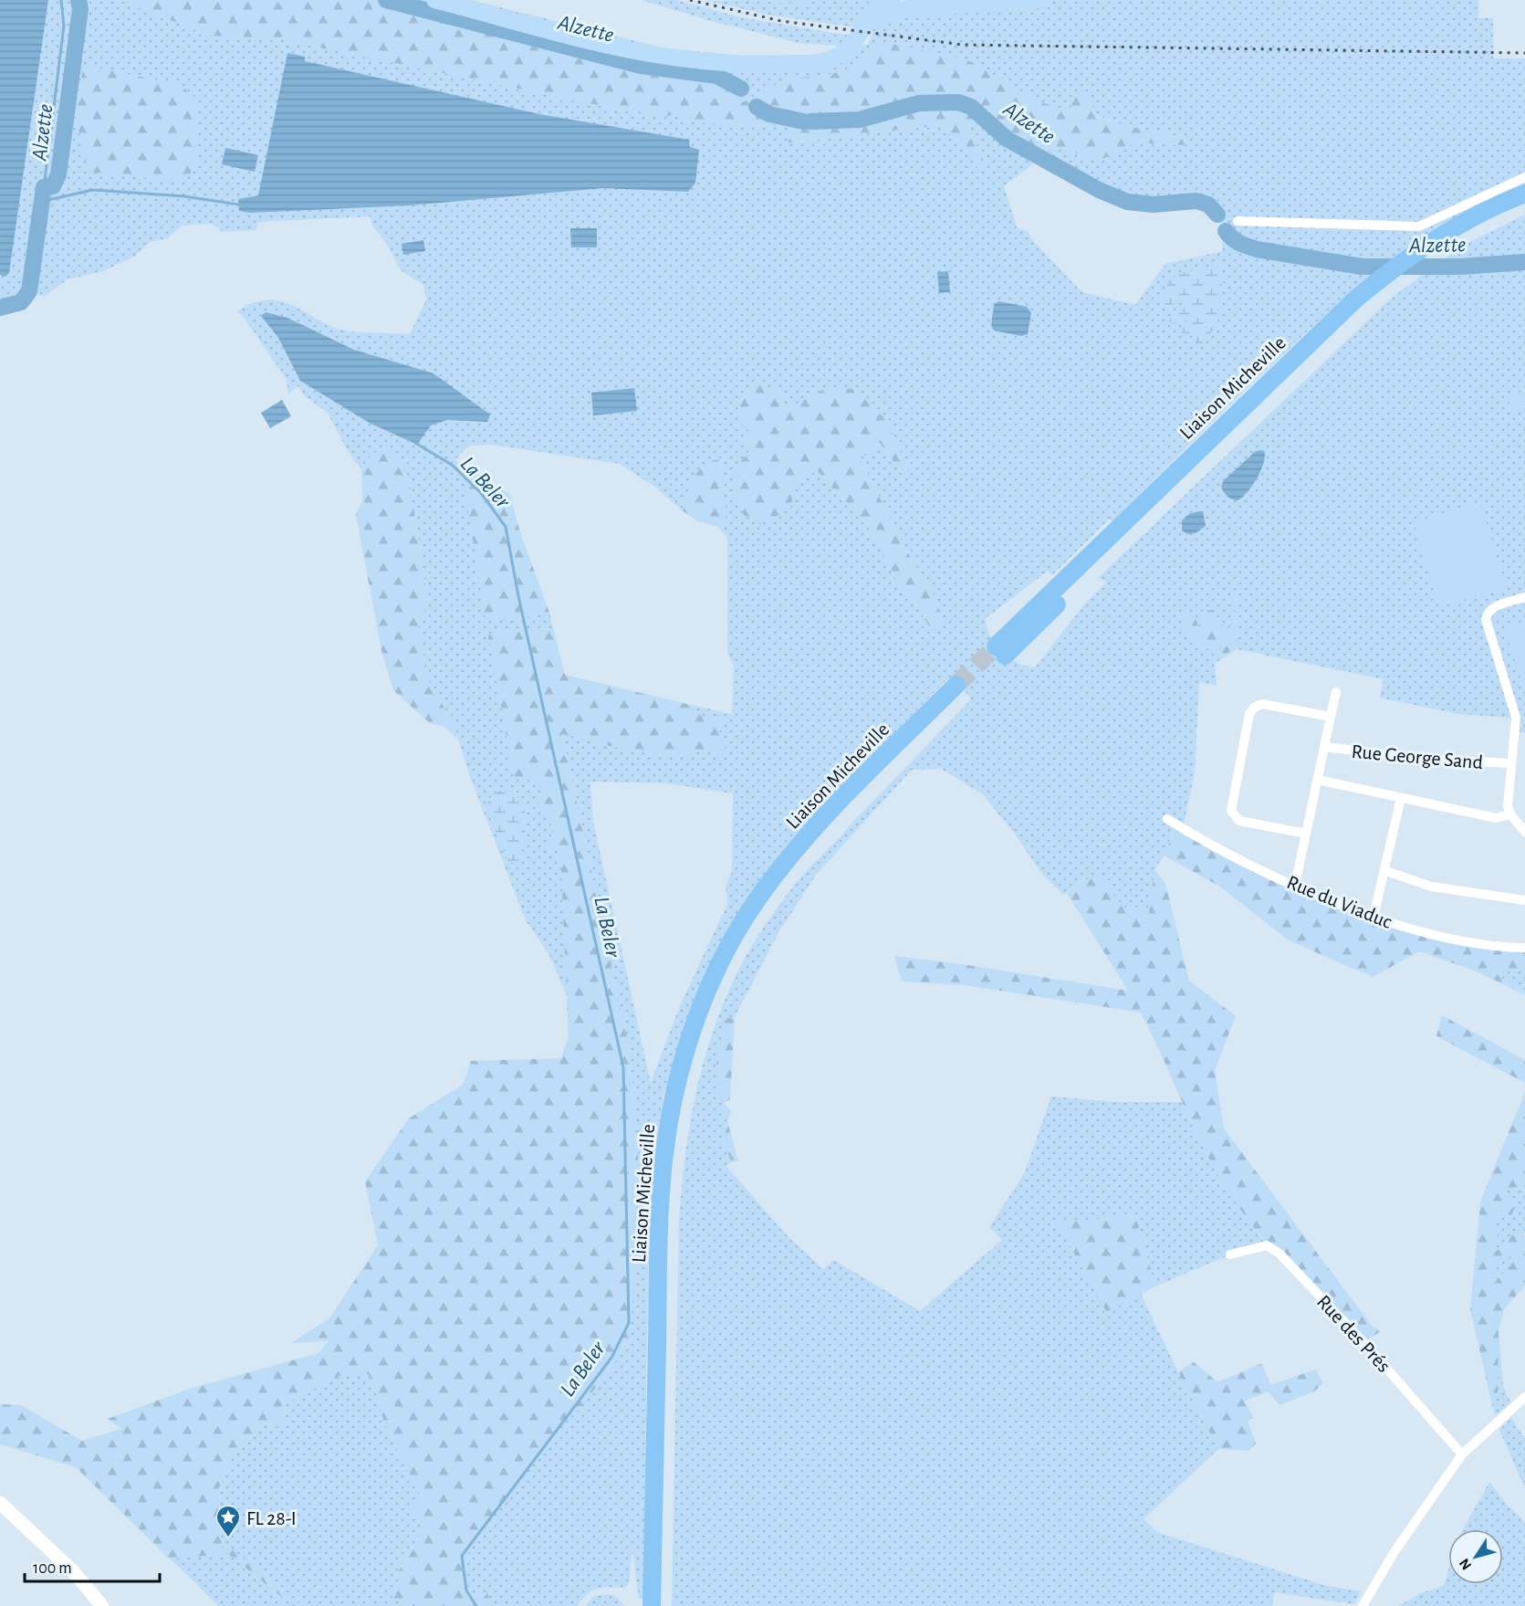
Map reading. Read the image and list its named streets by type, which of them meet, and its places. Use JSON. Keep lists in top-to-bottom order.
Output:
{
  "streets": {
    "highway": ["Liaison Micheville"],
    "street": ["Rue George Sand", "Rue du Viaduc", "Rue des Prés"]
  },
  "crossings": [
    ["Rue George Sand", "Rue du Viaduc"]
  ],
  "water": ["Alzette", "La Beler"],
  "places": {
    "place": ["FL 28-I"]
  },
  "scale_bar": "100 m",
  "north": "bottom left"
}
